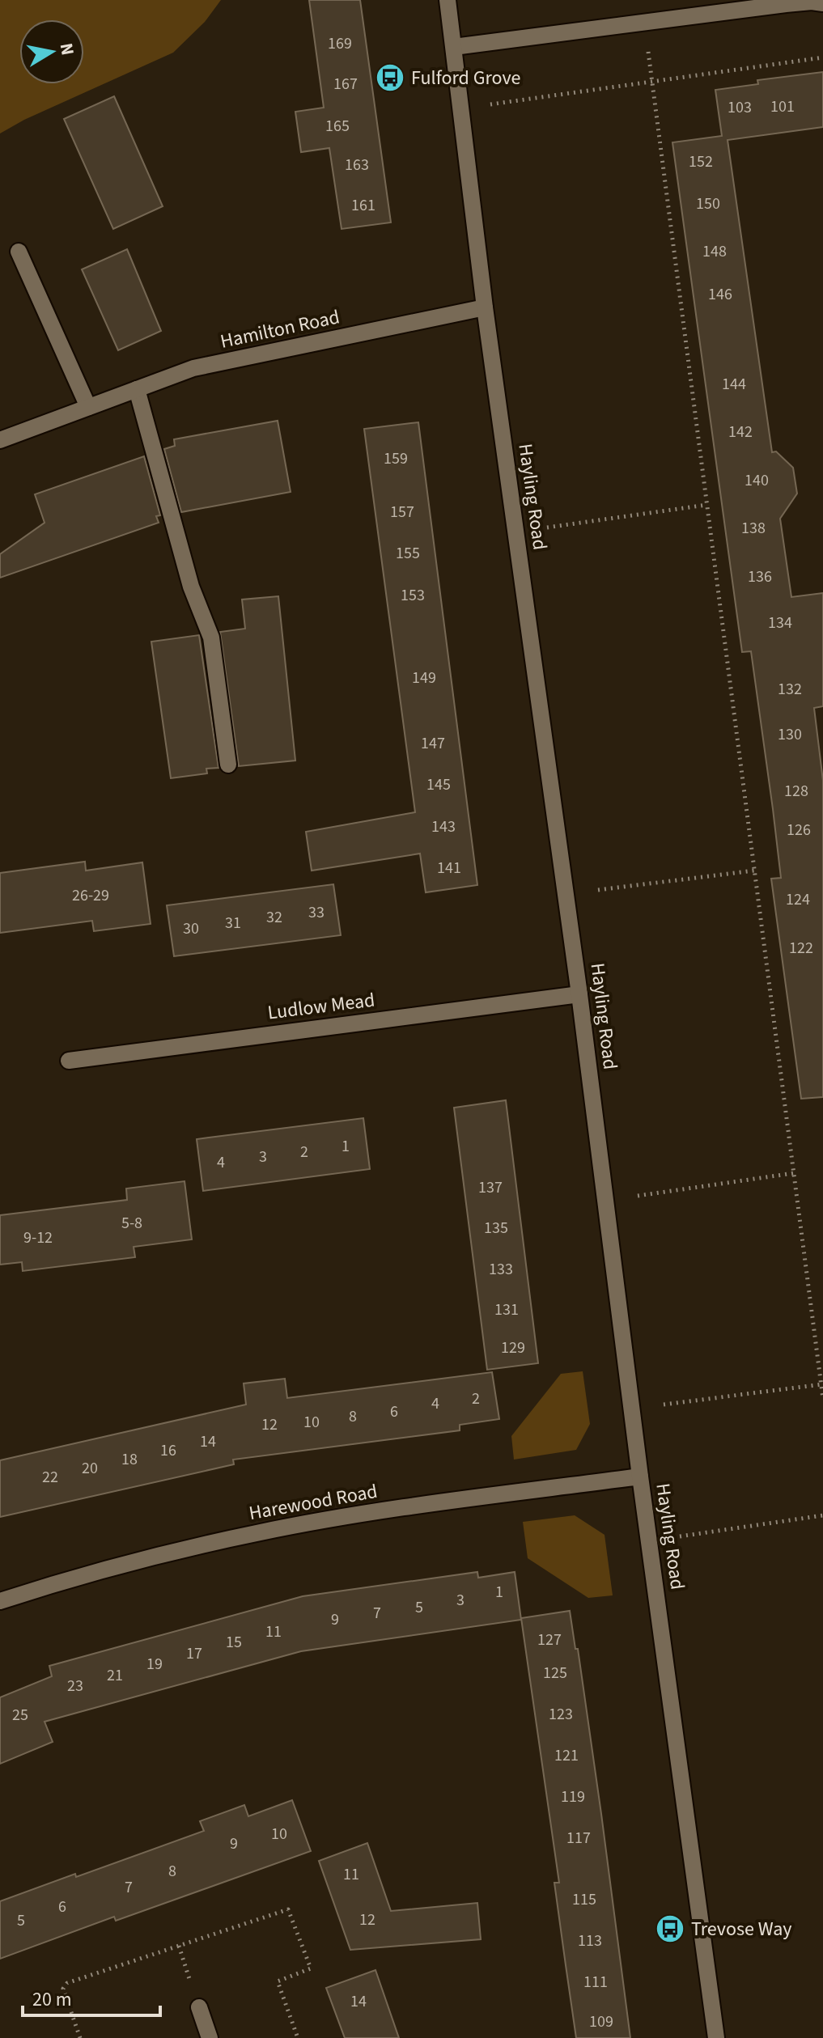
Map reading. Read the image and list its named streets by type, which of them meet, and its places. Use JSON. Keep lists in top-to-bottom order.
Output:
{
  "streets": {
    "street": [
      "Hamilton Road",
      "Hayling Road",
      "Ludlow Mead",
      "Harewood Road"
    ]
  },
  "crossings": [
    ["Hamilton Road", "Hayling Road"],
    ["Hayling Road", "Ludlow Mead"],
    ["Hayling Road", "Harewood Road"]
  ],
  "places": {
    "bus stop": ["Fulford Grove", "Trevose Way"]
  },
  "house_numbers": [
    "169",
    "167",
    "101",
    "103",
    "165",
    "152",
    "163",
    "150",
    "161",
    "148",
    "146",
    "144",
    "142",
    "159",
    "140",
    "157",
    "138",
    "155",
    "136",
    "153",
    "134",
    "149",
    "132",
    "130",
    "147",
    "145",
    "128",
    "143",
    "126",
    "141",
    "26-29",
    "124",
    "33",
    "32",
    "31",
    "30",
    "122",
    "1",
    "2",
    "3",
    "4",
    "137",
    "5-8",
    "135",
    "9-12",
    "133",
    "131",
    "129",
    "2",
    "4",
    "6",
    "8",
    "10",
    "12",
    "14",
    "16",
    "18",
    "20",
    "22",
    "1",
    "3",
    "5",
    "7",
    "9",
    "11",
    "127",
    "15",
    "17",
    "19",
    "125",
    "21",
    "23",
    "123",
    "25",
    "121",
    "119",
    "10",
    "117",
    "9",
    "8",
    "11",
    "7",
    "115",
    "6",
    "12",
    "5",
    "113",
    "111",
    "14",
    "109"
  ],
  "scale_bar": "20 m",
  "north": "right"
}
